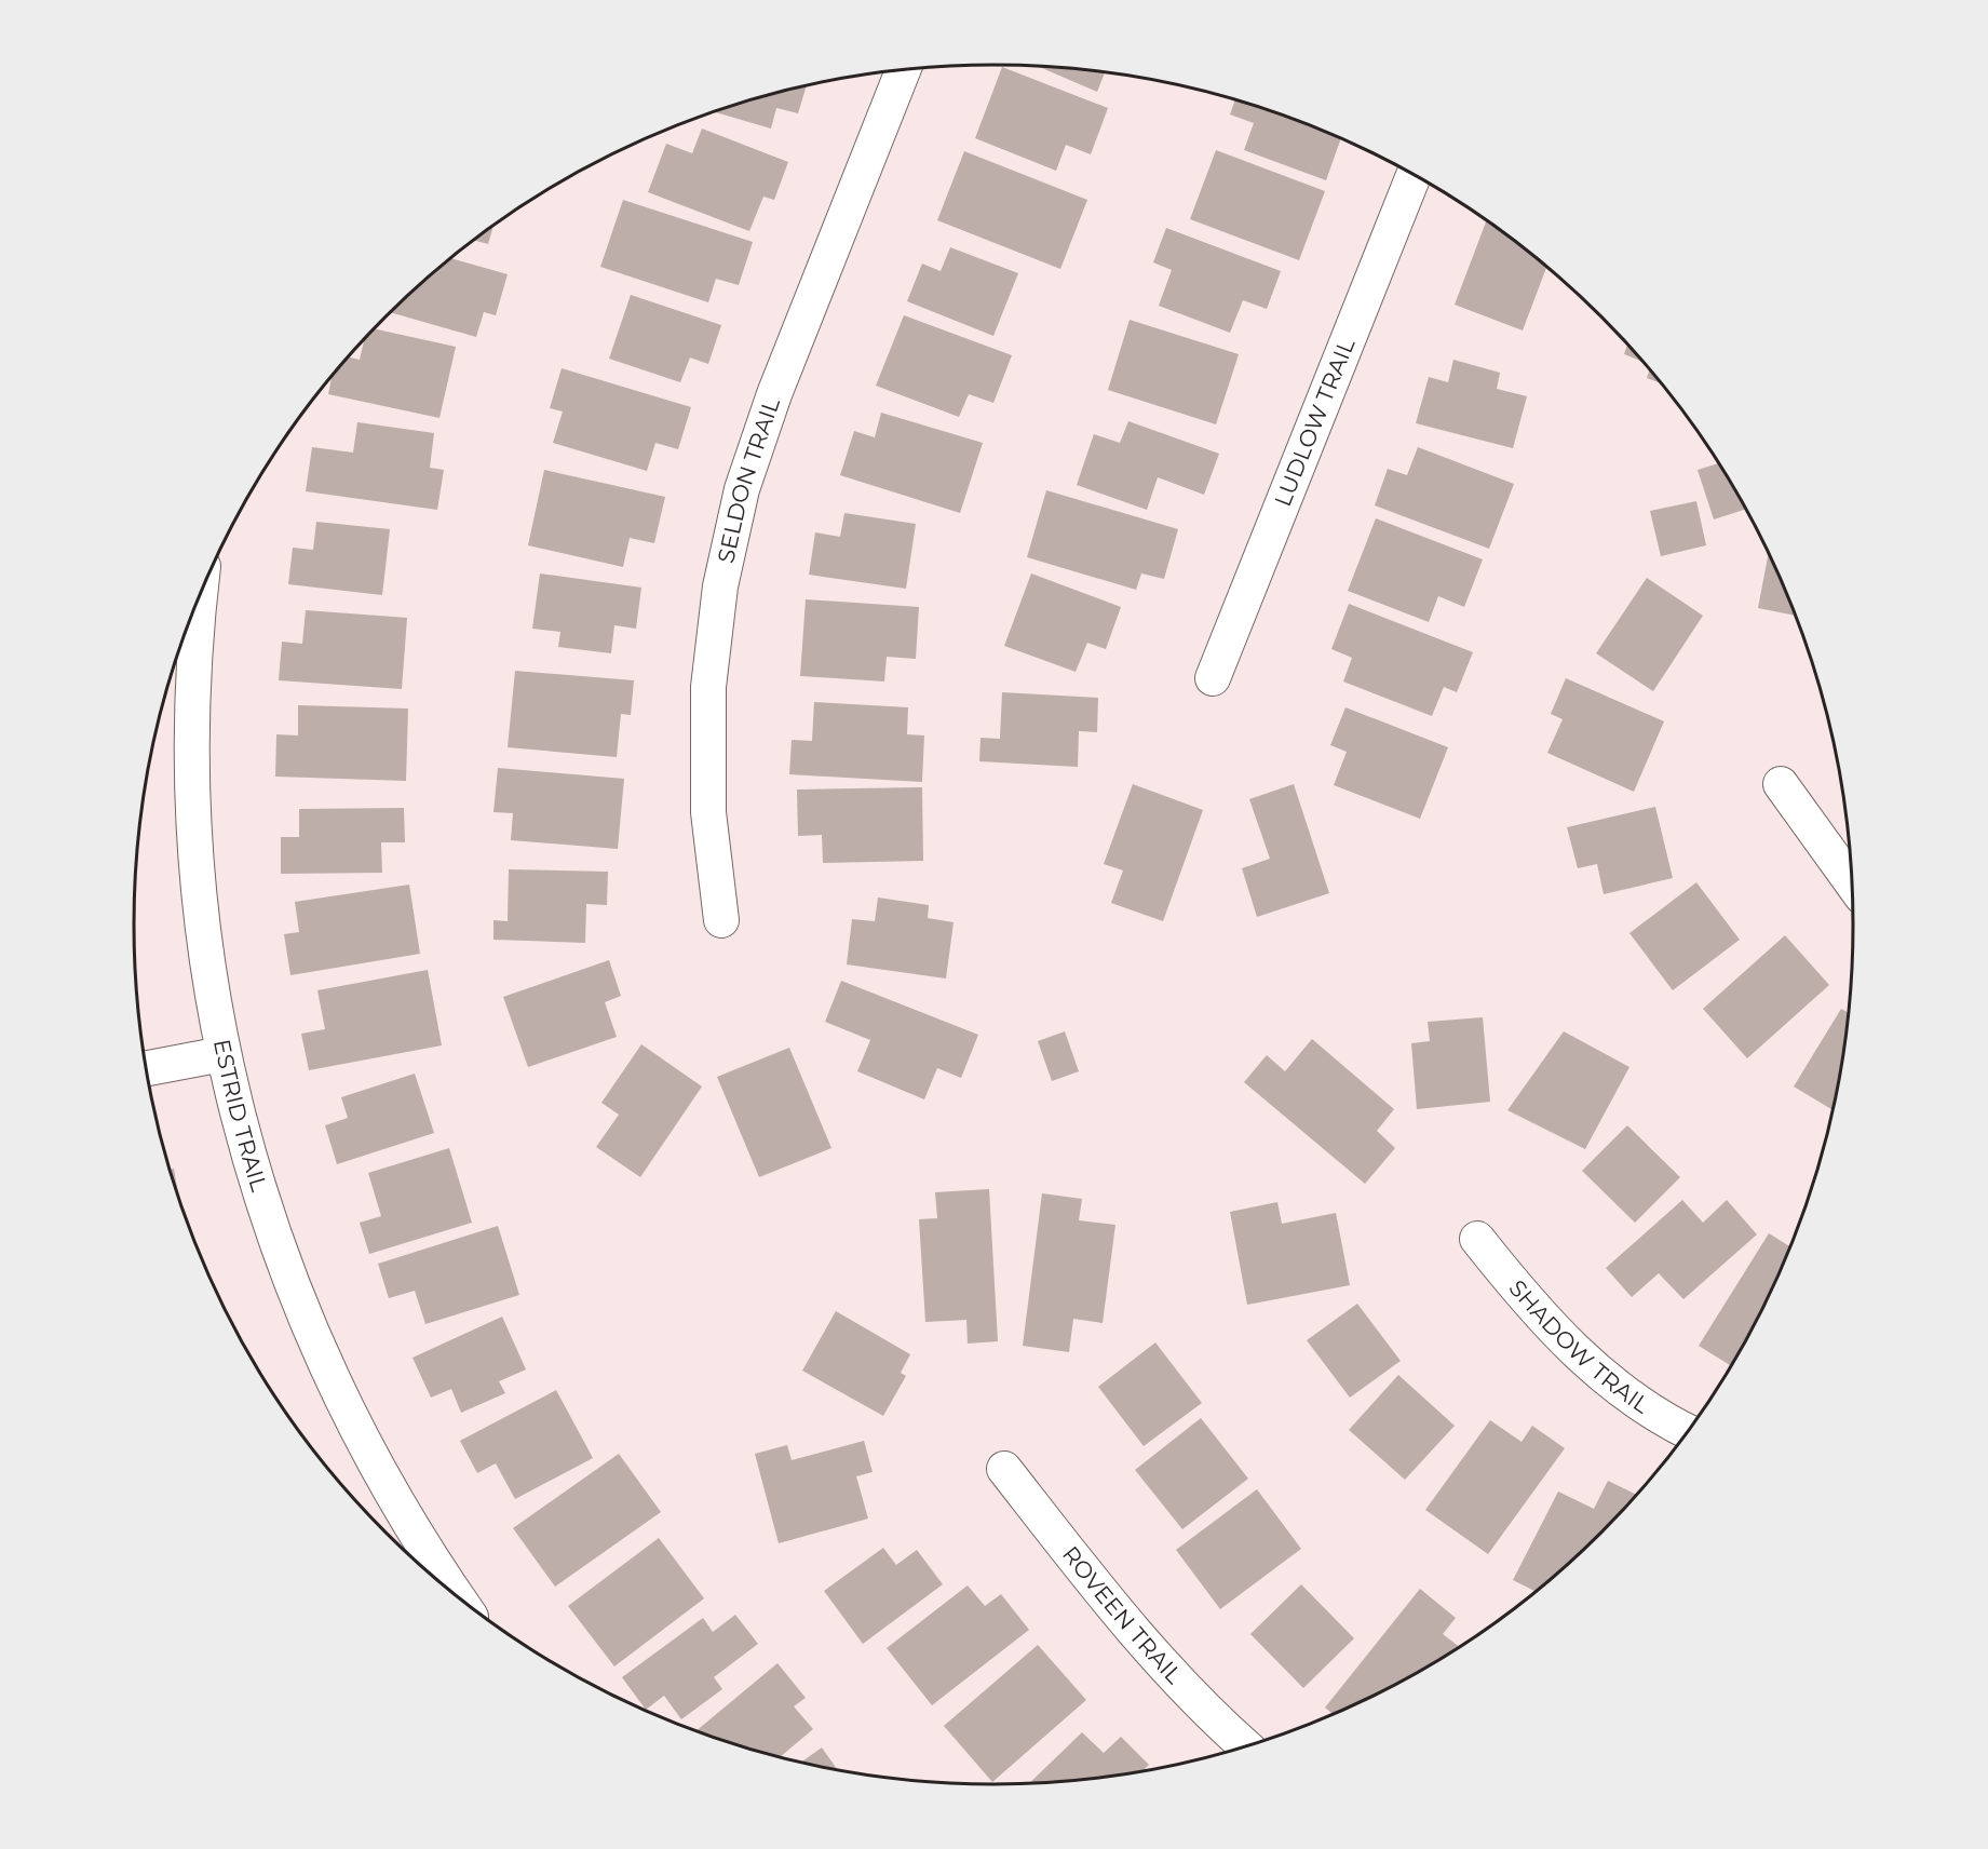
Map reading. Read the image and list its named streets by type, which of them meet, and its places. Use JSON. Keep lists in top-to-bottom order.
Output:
{
  "streets": {
    "street": [
      "LUDLOW TRAIL",
      "SELDON TRAIL",
      "ESTRID TRAIL",
      "SHADOW TRAIL",
      "ROVEEN TRAIL"
    ]
  }
}
